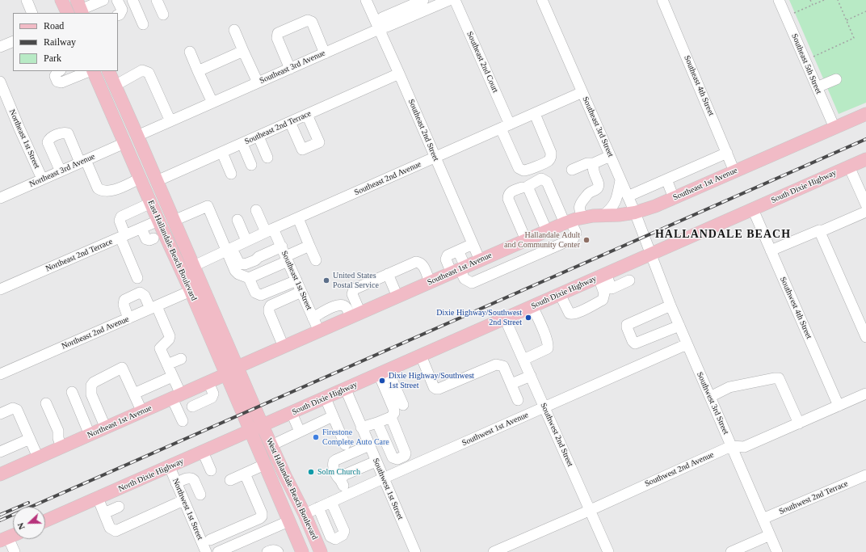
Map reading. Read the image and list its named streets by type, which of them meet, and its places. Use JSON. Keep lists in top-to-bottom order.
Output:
{
  "streets": {
    "main road": [
      "Southeast 1st Avenue",
      "South Dixie Highway",
      "East Hallandale Beach Boulevard",
      "Northeast 1st Avenue",
      "North Dixie Highway",
      "West Hallandale Beach Boulevard"
    ],
    "street": [
      "Southeast 2nd Court",
      "Southeast 5th Street",
      "Southeast 3rd Avenue",
      "Southeast 4th Street",
      "Southeast 3rd Street",
      "Southeast 2nd Terrace",
      "Southeast 2nd Street",
      "Northeast 1st Street",
      "Northeast 3rd Avenue",
      "Southeast 2nd Avenue",
      "Northeast 2nd Terrace",
      "Southeast 1st Street",
      "Southwest 4th Street",
      "Northeast 2nd Avenue",
      "Southwest 3rd Street",
      "Southwest 1st Avenue",
      "Southwest 2nd Street",
      "Southwest 2nd Avenue",
      "Southwest 1st Street",
      "Southwest 2nd Terrace",
      "Northwest 1st Street"
    ]
  },
  "crossings": [
    ["Southeast 2nd Court", "Southeast 2nd Avenue"],
    ["Southeast 5th Street", "Southeast 1st Avenue"],
    ["Southeast 3rd Avenue", "Southeast 2nd Street"],
    ["Southeast 3rd Avenue", "East Hallandale Beach Boulevard"],
    ["Southeast 4th Street", "Southeast 1st Avenue"],
    ["Southeast 3rd Street", "Southeast 2nd Avenue"],
    ["Southeast 3rd Street", "Southeast 1st Avenue"],
    ["Southeast 3rd Street", "South Dixie Highway"],
    ["Southeast 3rd Street", "Southwest 3rd Street"],
    ["Southeast 2nd Terrace", "Southeast 2nd Street"],
    ["Southeast 2nd Terrace", "East Hallandale Beach Boulevard"],
    ["Southeast 2nd Street", "Southeast 2nd Avenue"],
    ["Southeast 2nd Street", "Southeast 1st Avenue"],
    ["Northeast 1st Street", "Northeast 3rd Avenue"],
    ["Northeast 3rd Avenue", "East Hallandale Beach Boulevard"],
    ["Southeast 2nd Avenue", "East Hallandale Beach Boulevard"],
    ["Southeast 2nd Avenue", "Southeast 1st Street"],
    ["Southeast 1st Avenue", "East Hallandale Beach Boulevard"],
    ["Southeast 1st Avenue", "Southeast 1st Street"],
    ["Southeast 1st Avenue", "Northeast 1st Avenue"],
    ["South Dixie Highway", "East Hallandale Beach Boulevard"],
    ["South Dixie Highway", "Southwest 4th Street"],
    ["South Dixie Highway", "Southwest 3rd Street"],
    ["South Dixie Highway", "Southwest 2nd Street"],
    ["South Dixie Highway", "North Dixie Highway"],
    ["South Dixie Highway", "West Hallandale Beach Boulevard"],
    ["South Dixie Highway", "Southwest 1st Street"],
    ["East Hallandale Beach Boulevard", "Northeast 2nd Terrace"],
    ["East Hallandale Beach Boulevard", "Northeast 2nd Avenue"],
    ["East Hallandale Beach Boulevard", "Northeast 1st Avenue"],
    ["East Hallandale Beach Boulevard", "North Dixie Highway"],
    ["East Hallandale Beach Boulevard", "West Hallandale Beach Boulevard"],
    ["Southwest 4th Street", "Southwest 2nd Avenue"],
    ["Southwest 3rd Street", "Southwest 1st Avenue"],
    ["Southwest 3rd Street", "Southwest 2nd Avenue"],
    ["Southwest 3rd Street", "Southwest 2nd Terrace"],
    ["Southwest 1st Avenue", "Southwest 2nd Street"],
    ["Southwest 1st Avenue", "West Hallandale Beach Boulevard"],
    ["Southwest 1st Avenue", "Southwest 1st Street"],
    ["Southwest 2nd Street", "Southwest 2nd Avenue"],
    ["North Dixie Highway", "West Hallandale Beach Boulevard"],
    ["North Dixie Highway", "Northwest 1st Street"]
  ],
  "districts": ["HALLANDALE BEACH"],
  "places": [
    "Hallandale Adult and Community Center",
    "United States Postal Service",
    "Dixie Highway/Southwest 2nd Street",
    "Dixie Highway/Southwest 1st Street",
    "Firestone Complete Auto Care",
    "Solm Church"
  ],
  "legend": ["Road", "Railway", "Park"],
  "north": "left"
}
